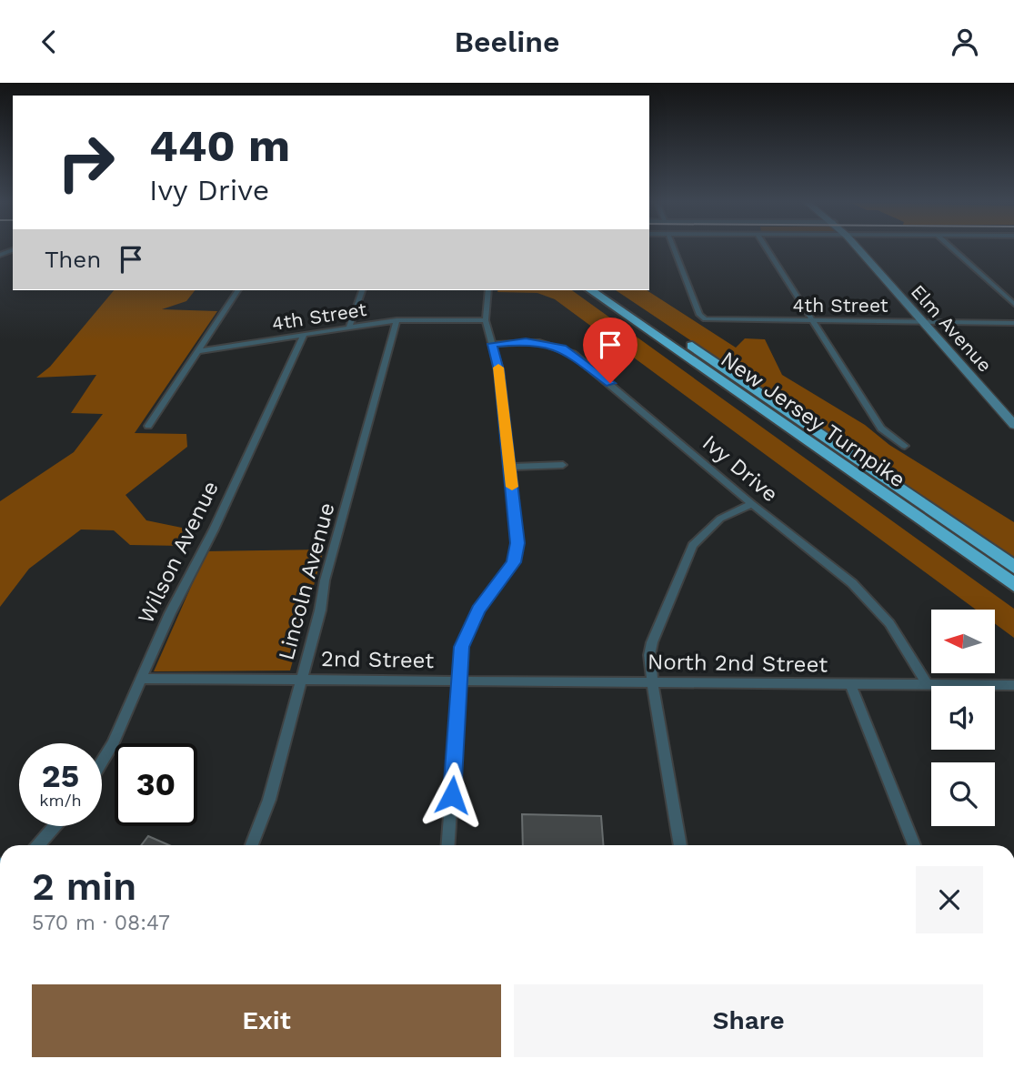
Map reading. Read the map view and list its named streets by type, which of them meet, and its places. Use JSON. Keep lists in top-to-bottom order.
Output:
{
  "streets": {
    "highway": ["New Jersey Turnpike"],
    "main road": ["Elm Avenue"],
    "street": [
      "4th Street",
      "Ivy Drive",
      "Wilson Avenue",
      "Lincoln Avenue",
      "2nd Street",
      "North 2nd Street"
    ]
  },
  "crossings": [
    ["4th Street", "Elm Avenue"],
    ["4th Street", "Wilson Avenue"],
    ["4th Street", "Lincoln Avenue"],
    ["Ivy Drive", "North 2nd Street"],
    ["Wilson Avenue", "2nd Street"],
    ["Lincoln Avenue", "2nd Street"],
    ["2nd Street", "North 2nd Street"]
  ],
  "north": "left",
  "page": {
    "header": "Beeline",
    "turn": ["440 m", "Ivy Drive"],
    "then": "Then",
    "speed": "25 km/h",
    "limit": "30",
    "heading": ["2 min", "570 m · 08:47"],
    "buttons": ["Exit", "Share"]
  }
}
